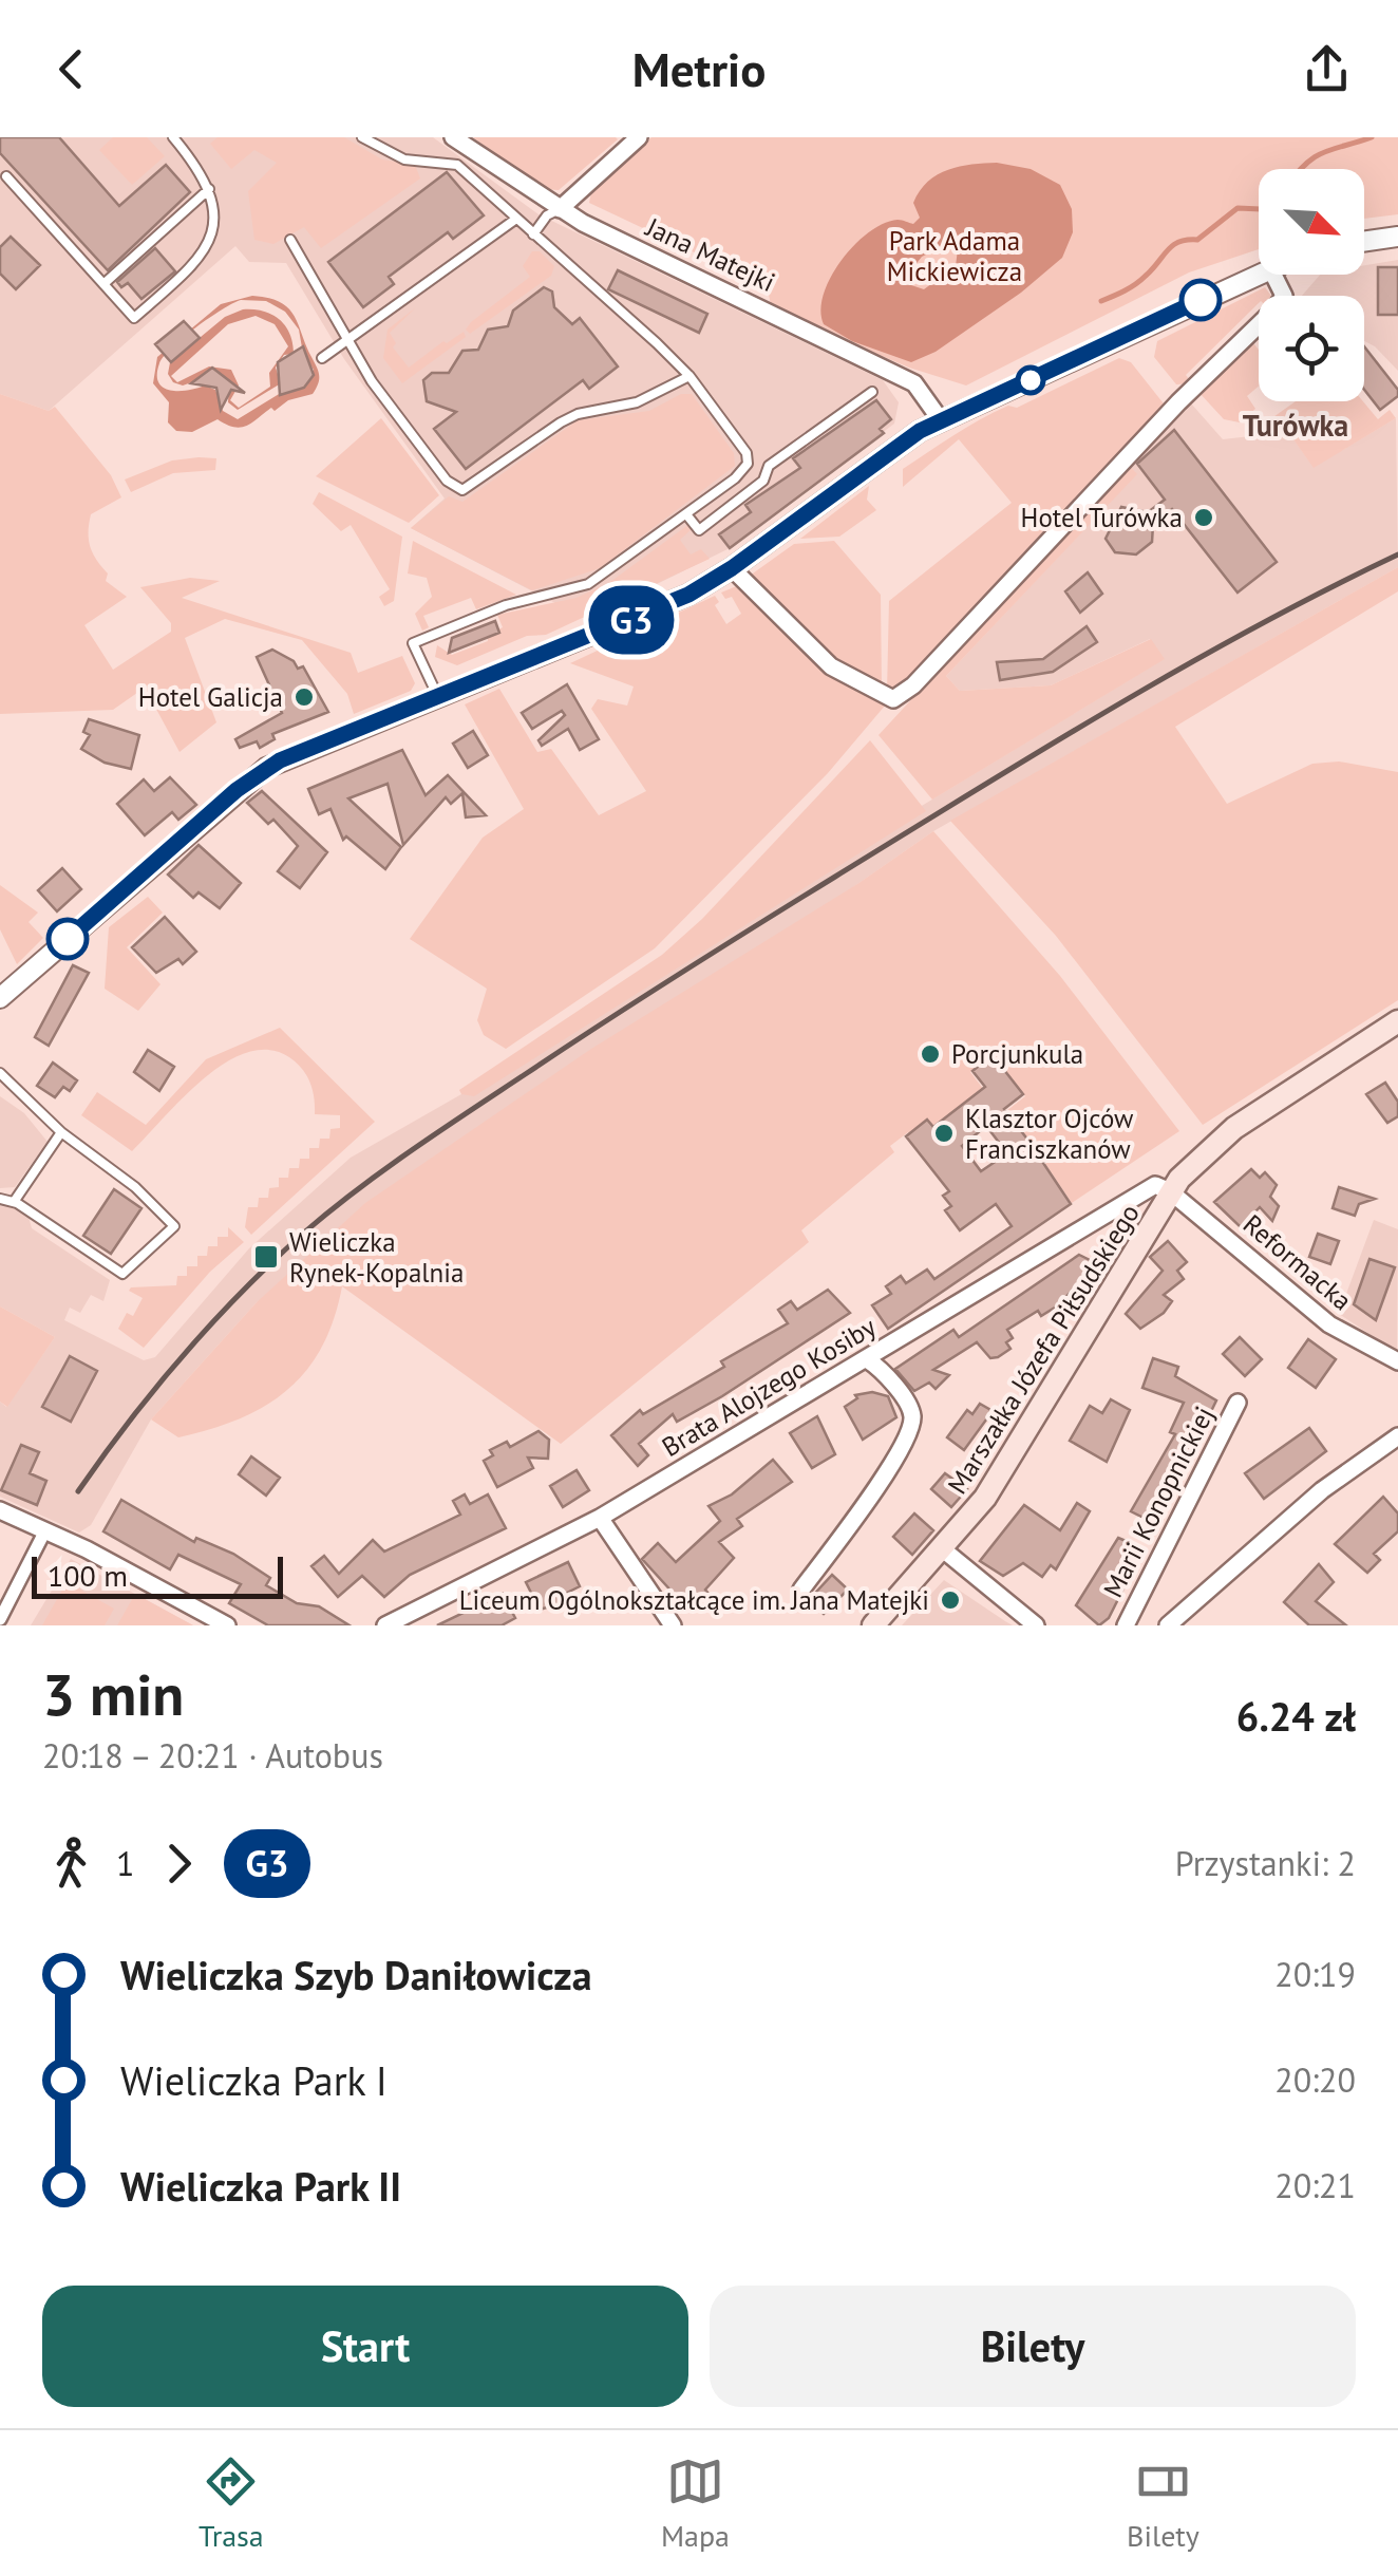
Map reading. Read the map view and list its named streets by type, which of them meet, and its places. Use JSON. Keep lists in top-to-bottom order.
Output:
{
  "streets": {
    "main road": ["Marszałka Józefa Piłsudskiego"],
    "street": [
      "Jana Matejki",
      "Reformacka",
      "Brata Alojzego Kosiby",
      "Marii Konopnickiej"
    ]
  },
  "crossings": [
    ["Reformacka", "Marszałka Józefa Piłsudskiego"],
    ["Reformacka", "Brata Alojzego Kosiby"],
    ["Marszałka Józefa Piłsudskiego", "Brata Alojzego Kosiby"]
  ],
  "districts": ["Turówka"],
  "parks": ["Park Adama Mickiewicza"],
  "places": {
    "other": [
      "Hotel Turówka",
      "Hotel Galicja",
      "Porcjunkula",
      "Klasztor Ojców Franciszkanów",
      "Liceum Ogólnokształcące im. Jana Matejki"
    ],
    "transit": ["Wieliczka Rynek-Kopalnia"]
  },
  "lines": ["bus line G3"],
  "scale_bar": "100 m",
  "north": "bottom right",
  "page": {
    "header": "Metrio",
    "on_map": "G3",
    "scale": "100 m",
    "heading": ["3 min", "20:18 – 20:21 · Autobus", "6.24 zł"],
    "legs": ["1", "G3", "Przystanki: 2"],
    "list": [
      {
        "name": "Wieliczka Szyb Daniłowicza",
        "value": "20:19"
      },
      {
        "name": "Wieliczka Park I",
        "value": "20:20"
      },
      {
        "name": "Wieliczka Park II",
        "value": "20:21"
      }
    ],
    "buttons": ["Start", "Bilety"],
    "tabs": ["Trasa", "Mapa", "Bilety"]
  }
}
